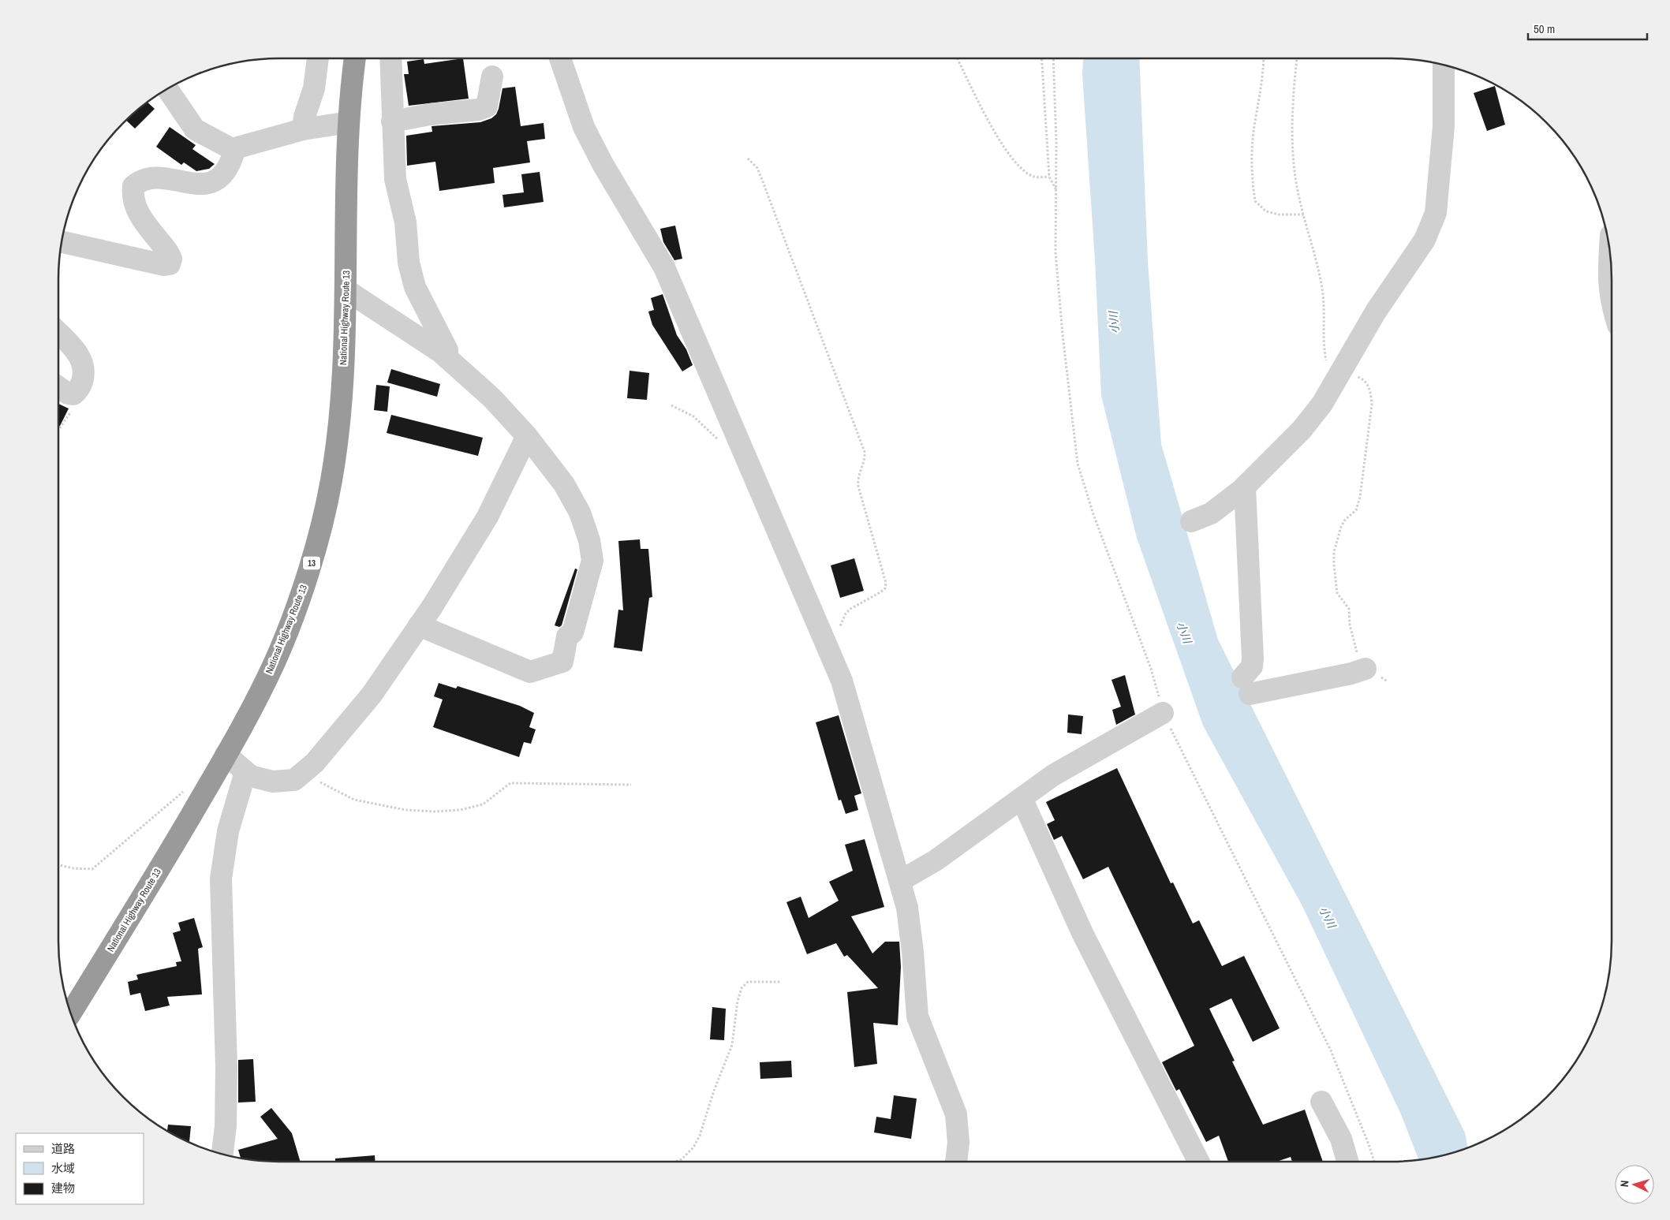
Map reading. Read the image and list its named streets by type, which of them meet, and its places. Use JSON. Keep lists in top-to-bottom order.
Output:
{
  "streets": {
    "highway": ["National Highway Route 13", "13"]
  },
  "water": ["小川"],
  "legend": ["道路", "水域", "建物"],
  "scale_bar": "50 m",
  "north": "left"
}
